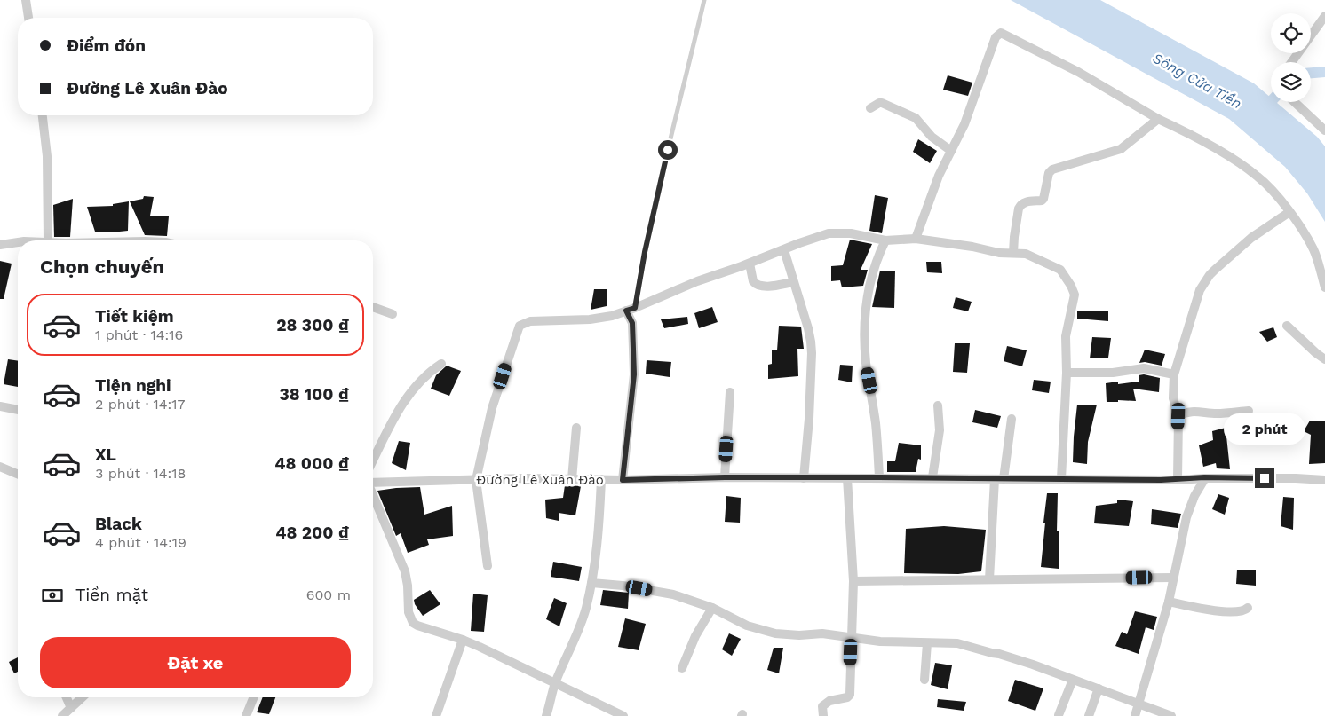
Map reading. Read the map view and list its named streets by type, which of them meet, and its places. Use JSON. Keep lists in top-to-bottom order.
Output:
{
  "streets": {
    "street": ["Đường Lê Xuân Đào"]
  },
  "water": ["Sông Cửa Tiền"],
  "page": {
    "banner": ["Điểm đón", "Đường Lê Xuân Đào"],
    "heading": "Chọn chuyến",
    "list": [
      {
        "name": "Tiết kiệm",
        "note": "1 phút · 14:16",
        "value": "28 300 ₫"
      },
      {
        "name": "Tiện nghi",
        "note": "2 phút · 14:17",
        "value": "38 100 ₫"
      },
      {
        "name": "XL",
        "note": "3 phút · 14:18",
        "value": "48 000 ₫"
      },
      {
        "name": "Black",
        "note": "4 phút · 14:19",
        "value": "48 200 ₫"
      }
    ],
    "bubble": "2 phút",
    "pay": ["Tiền mặt", "600 m"],
    "buttons": "Đặt xe"
  }
}
